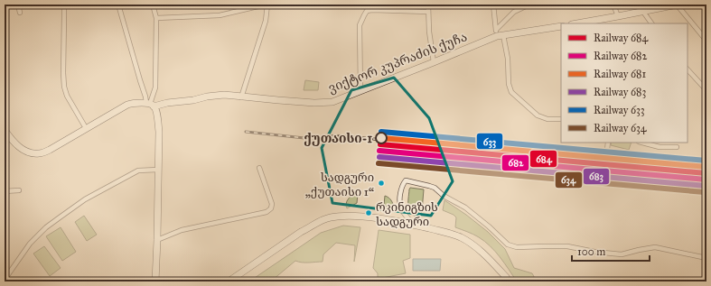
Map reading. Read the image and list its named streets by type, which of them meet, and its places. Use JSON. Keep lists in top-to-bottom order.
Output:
{
  "streets": {
    "main road": ["ვიქტორ კუპრაძის ქუჩა"]
  },
  "places": ["ქუთაისი-1", "სადგური „ქუთაისი 1“", "რკინიგზის სადგური"],
  "lines": [
    "rail line 633",
    "rail line 681",
    "rail line 684",
    "rail line 682",
    "rail line 683",
    "rail line 634"
  ],
  "legend": [
    "Railway 684",
    "Railway 682",
    "Railway 681",
    "Railway 683",
    "Railway 633",
    "Railway 634"
  ],
  "scale_bar": "100 m"
}
